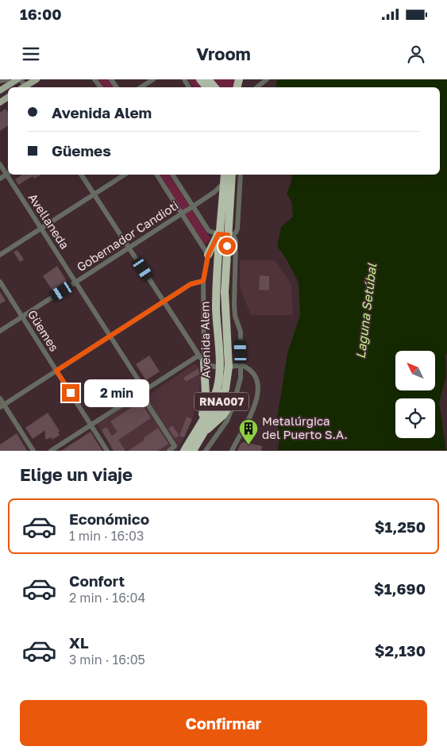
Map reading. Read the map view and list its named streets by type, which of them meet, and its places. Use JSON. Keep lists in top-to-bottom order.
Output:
{
  "streets": {
    "highway": ["Avenida Alem", "RNA007"],
    "street": ["Avellaneda", "Gobernador Candioti", "Güemes"]
  },
  "crossings": [
    ["Avellaneda", "Gobernador Candioti"],
    ["Gobernador Candioti", "Güemes"],
    ["Gobernador Candioti", "Avenida Alem"]
  ],
  "water": ["Laguna Setúbal"],
  "places": {
    "building": ["Metalúrgica del Puerto S.A."]
  },
  "north": "top left",
  "page": {
    "status": "16:00",
    "header": "Vroom",
    "banner": ["Avenida Alem", "Güemes"],
    "bubble": "2 min",
    "heading": "Elige un viaje",
    "list": [
      {
        "name": "Económico",
        "note": "1 min · 16:03",
        "value": "$1,250"
      },
      {
        "name": "Confort",
        "note": "2 min · 16:04",
        "value": "$1,690"
      },
      {
        "name": "XL",
        "note": "3 min · 16:05",
        "value": "$2,130"
      }
    ],
    "buttons": "Confirmar"
  }
}
